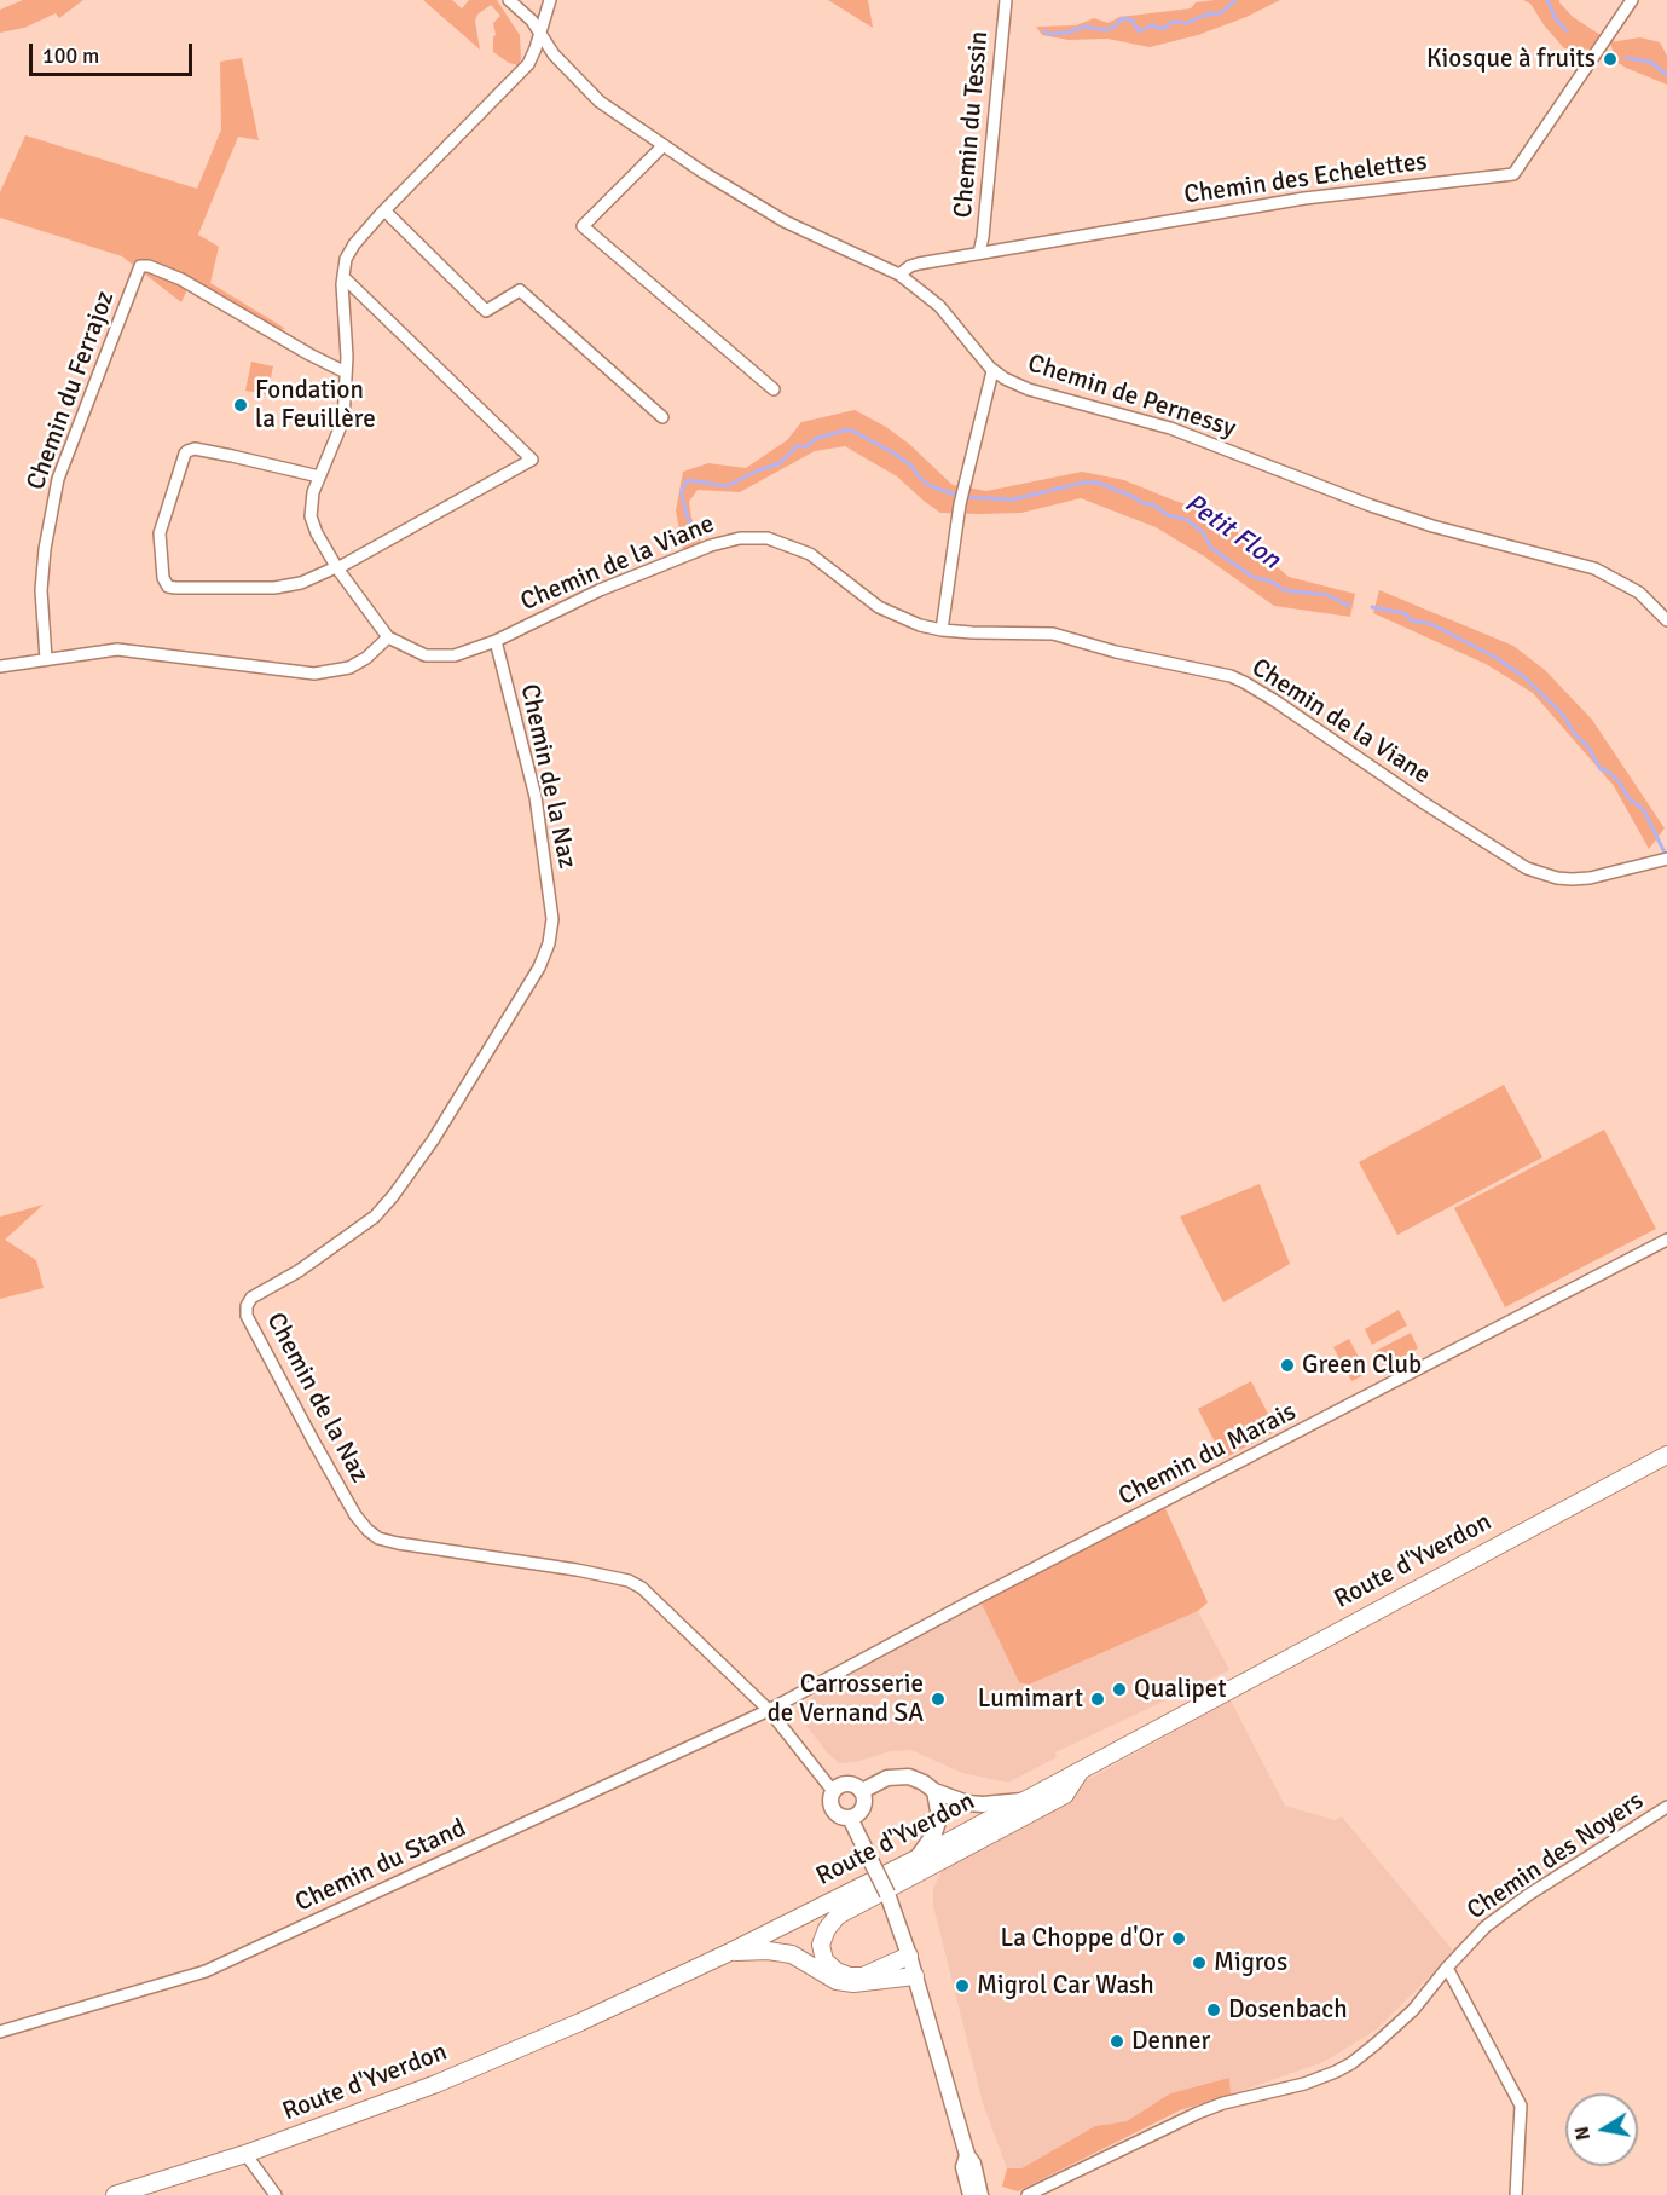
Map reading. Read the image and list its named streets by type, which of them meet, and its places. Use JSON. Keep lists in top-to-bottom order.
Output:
{
  "streets": {
    "main road": ["Route d'Yverdon"],
    "street": [
      "Chemin du Tessin",
      "Chemin des Echelettes",
      "Chemin du Ferrajoz",
      "Chemin de Pernessy",
      "Chemin de la Viane",
      "Chemin de la Naz",
      "Chemin du Marais",
      "Chemin des Noyers",
      "Chemin du Stand"
    ]
  },
  "crossings": [
    ["Chemin du Tessin", "Chemin des Echelettes"],
    ["Chemin des Echelettes", "Chemin de Pernessy"],
    ["Chemin du Ferrajoz", "Chemin de la Viane"],
    ["Chemin de Pernessy", "Chemin de la Viane"],
    ["Chemin de la Viane", "Chemin de la Naz"],
    ["Chemin de la Naz", "Chemin du Marais"],
    ["Chemin de la Naz", "Chemin du Stand"],
    ["Chemin du Marais", "Chemin du Stand"]
  ],
  "water": ["Petit Flon"],
  "places": [
    "Kiosque à fruits",
    "Fondation la Feuillère",
    "Green Club",
    "Qualipet",
    "Carrosserie de Vernand SA",
    "Lumimart",
    "La Choppe d'Or",
    "Migros",
    "Migrol Car Wash",
    "Dosenbach",
    "Denner"
  ],
  "scale_bar": "100 m",
  "north": "left"
}
